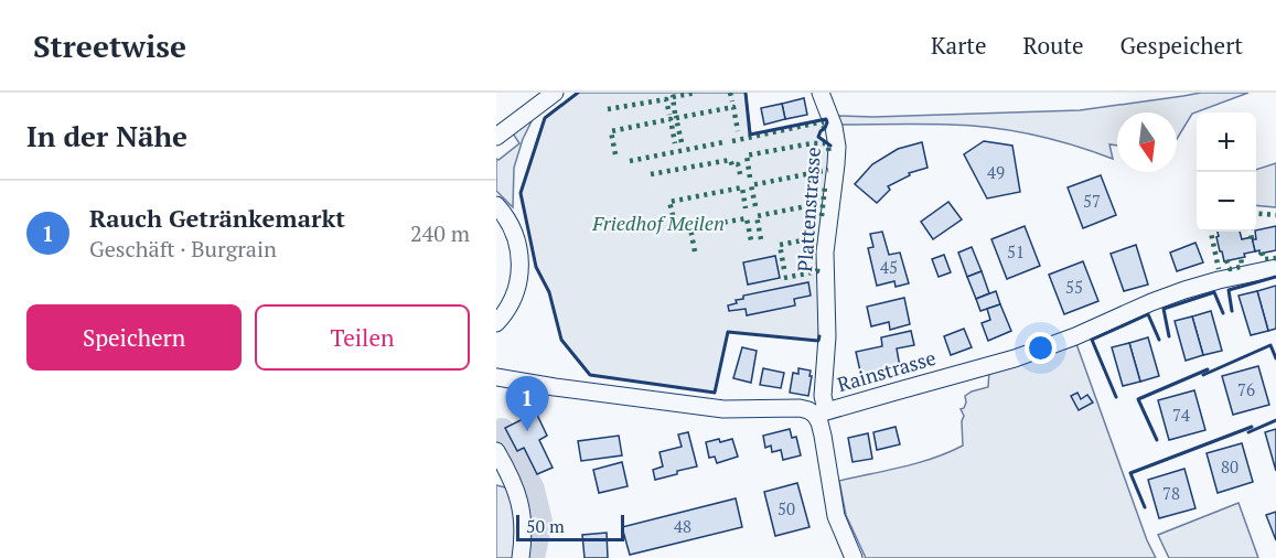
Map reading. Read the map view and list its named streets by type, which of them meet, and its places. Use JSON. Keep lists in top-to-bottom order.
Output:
{
  "streets": {
    "street": ["Plattenstrasse", "Rainstrasse"]
  },
  "crossings": [
    ["Plattenstrasse", "Rainstrasse"]
  ],
  "parks": ["Friedhof Meilen"],
  "house_numbers": [
    "49",
    "57",
    "51",
    "45",
    "55",
    "76",
    "74",
    "80",
    "78",
    "50",
    "48"
  ],
  "scale_bar": "50 m",
  "north": "bottom",
  "page": {
    "header": "Streetwise",
    "nav": ["Karte", "Route", "Gespeichert"],
    "heading": "In der Nähe",
    "map_buttons": ["+", "−"],
    "list": [
      {
        "mark": "1",
        "name": "Rauch Getränkemarkt",
        "note": "Geschäft · Burgrain",
        "value": "240 m"
      }
    ],
    "buttons": ["Speichern", "Teilen"],
    "pins": "1",
    "scale": "50 m"
  }
}
